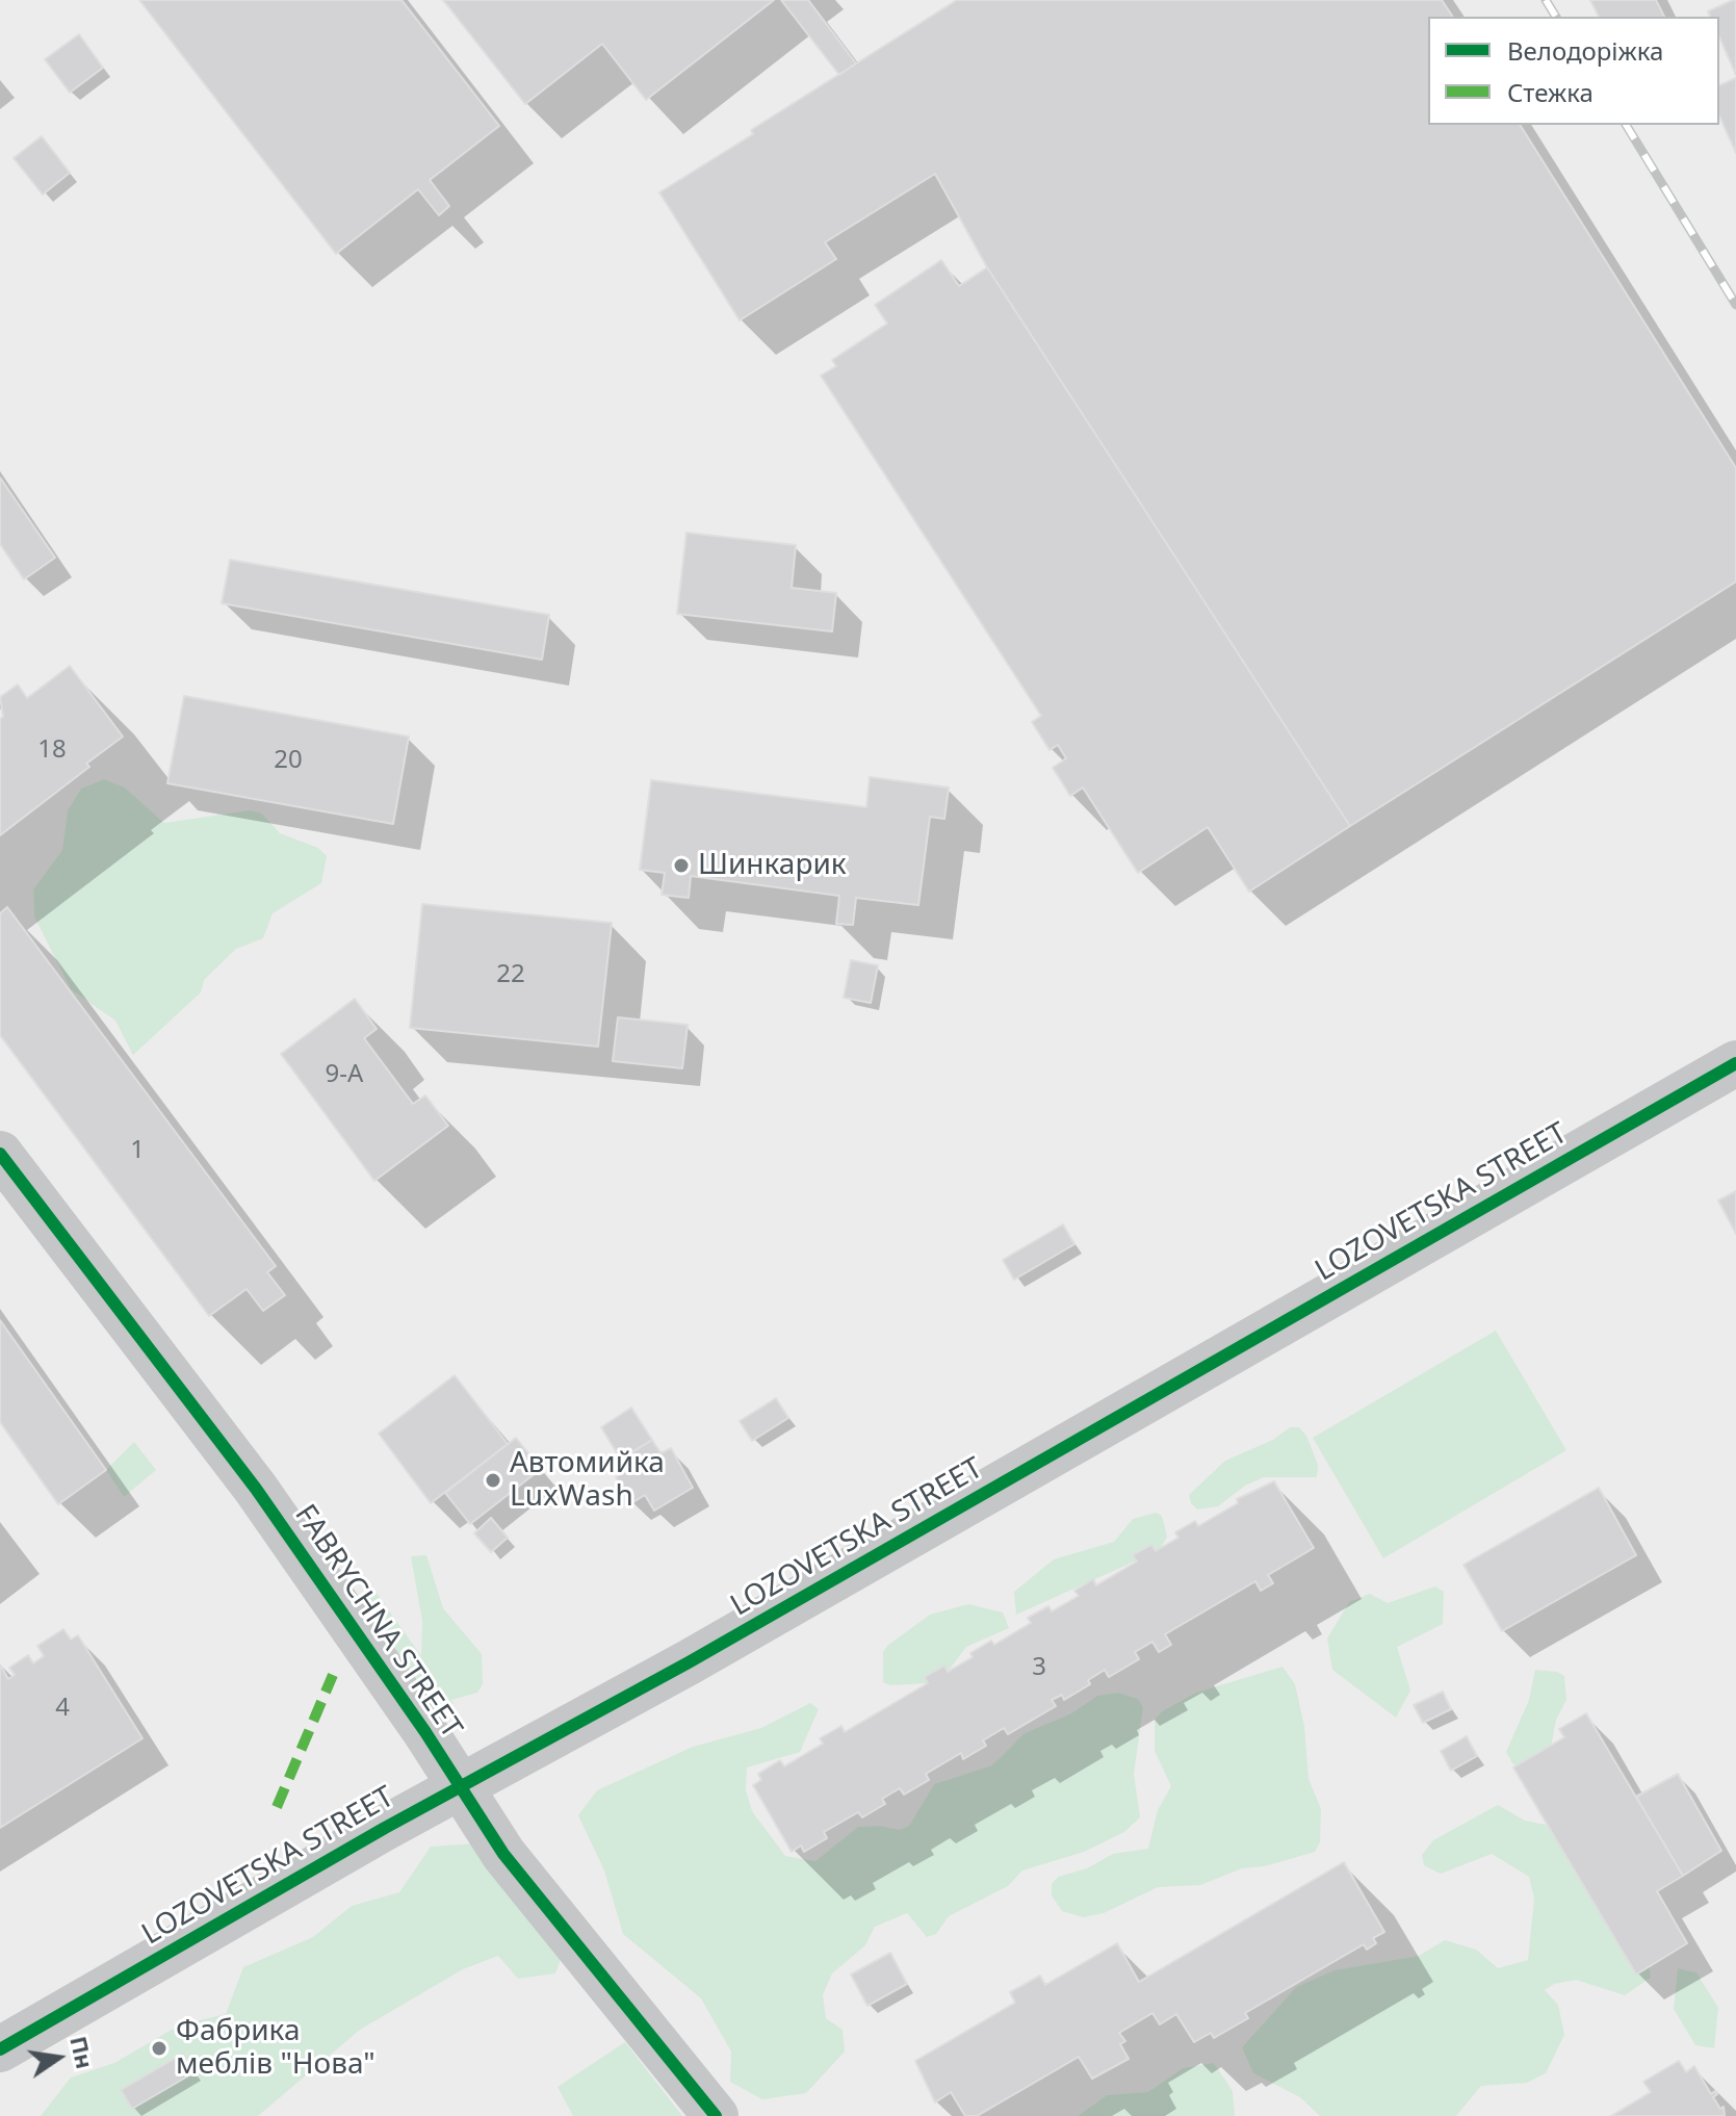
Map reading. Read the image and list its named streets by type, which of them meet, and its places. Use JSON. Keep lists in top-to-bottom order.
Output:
{
  "streets": {
    "street": ["LOZOVETSKA STREET", "FABRYCHNA STREET"]
  },
  "crossings": [
    ["LOZOVETSKA STREET", "FABRYCHNA STREET"]
  ],
  "places": ["Шинкарик", "Автомийка LuxWash", "Фабрика меблів \"Нова\""],
  "house_numbers": [
    "18",
    "20",
    "22",
    "9-А",
    "1",
    "3",
    "4"
  ],
  "legend": ["Велодоріжка", "Стежка"],
  "north": "right"
}
